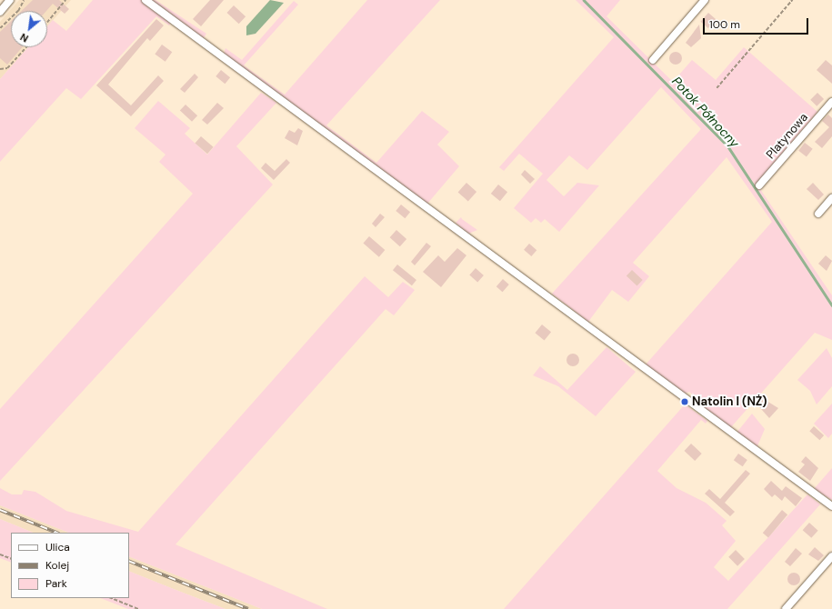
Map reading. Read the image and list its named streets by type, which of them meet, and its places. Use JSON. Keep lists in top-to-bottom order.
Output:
{
  "streets": {
    "street": ["Platynowa"]
  },
  "water": ["Potok Północny"],
  "places": ["Natolin I (NŻ)"],
  "legend": ["Ulica", "Kolej", "Park"],
  "scale_bar": "100 m",
  "north": "bottom left"
}
